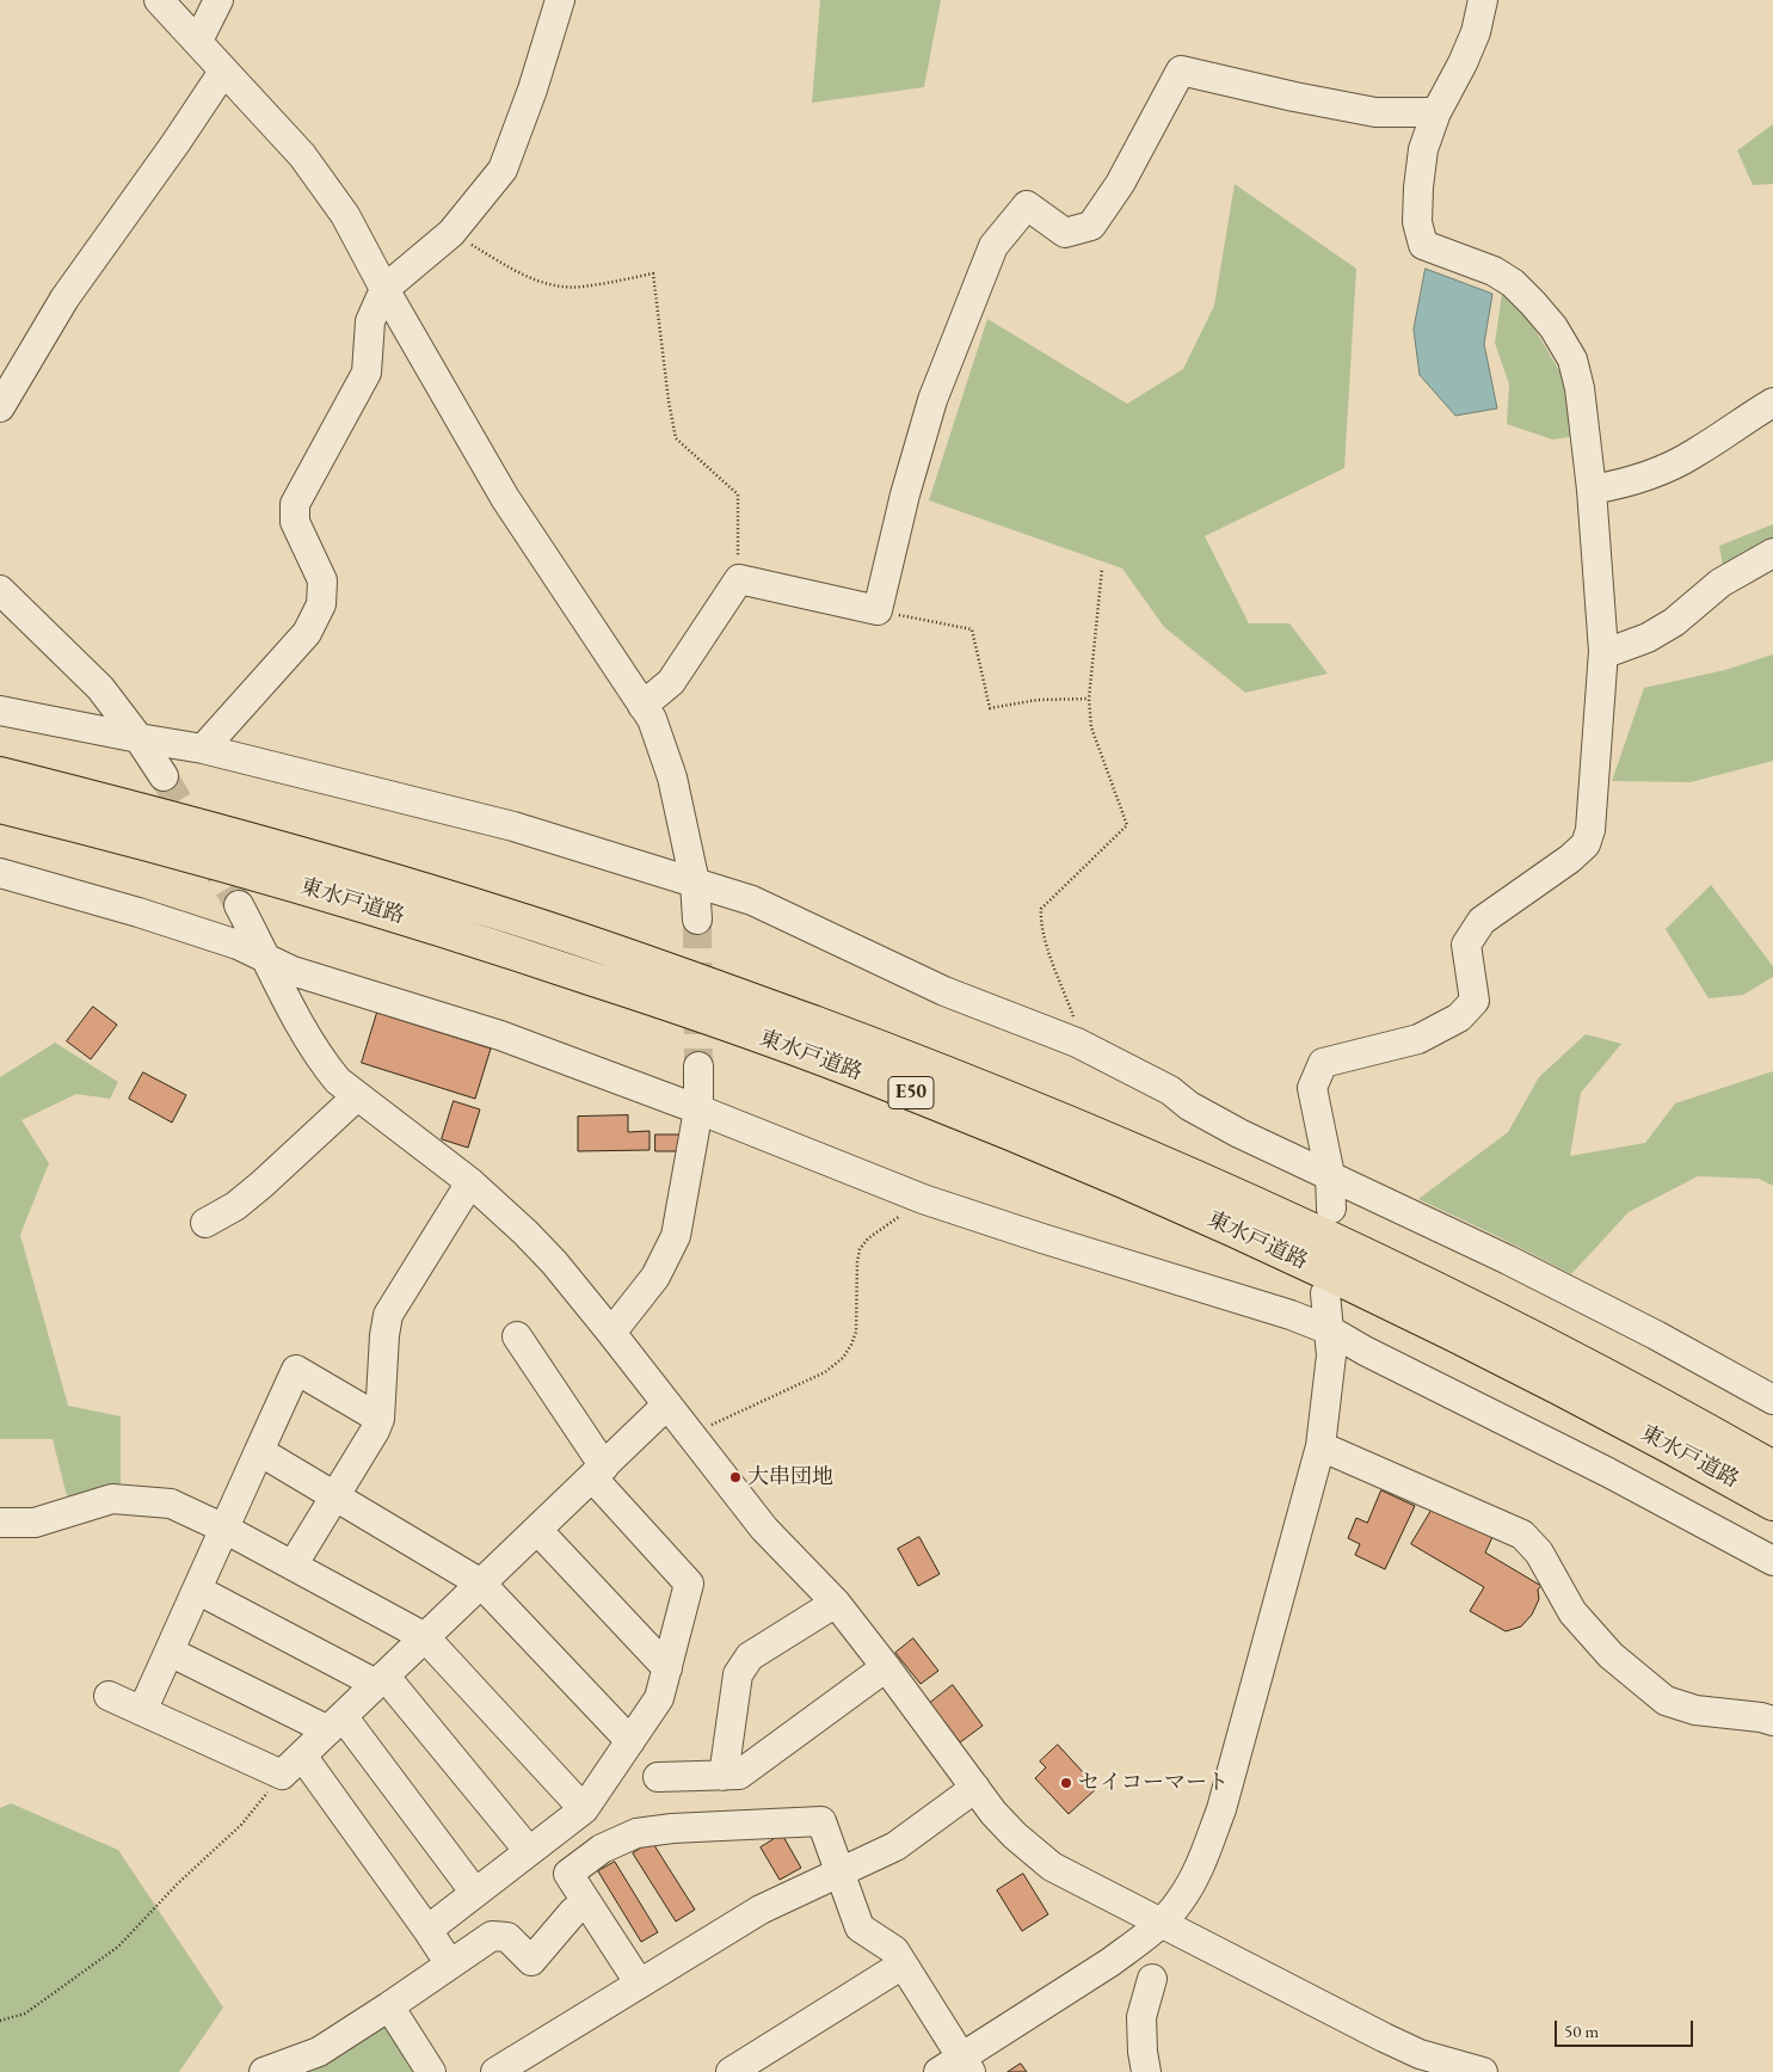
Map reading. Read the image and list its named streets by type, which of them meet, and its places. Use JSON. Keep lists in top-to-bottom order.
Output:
{
  "streets": {
    "highway": ["東水戸道路", "E50"]
  },
  "places": ["大串団地", "セイコーマート"],
  "scale_bar": "50 m"
}
